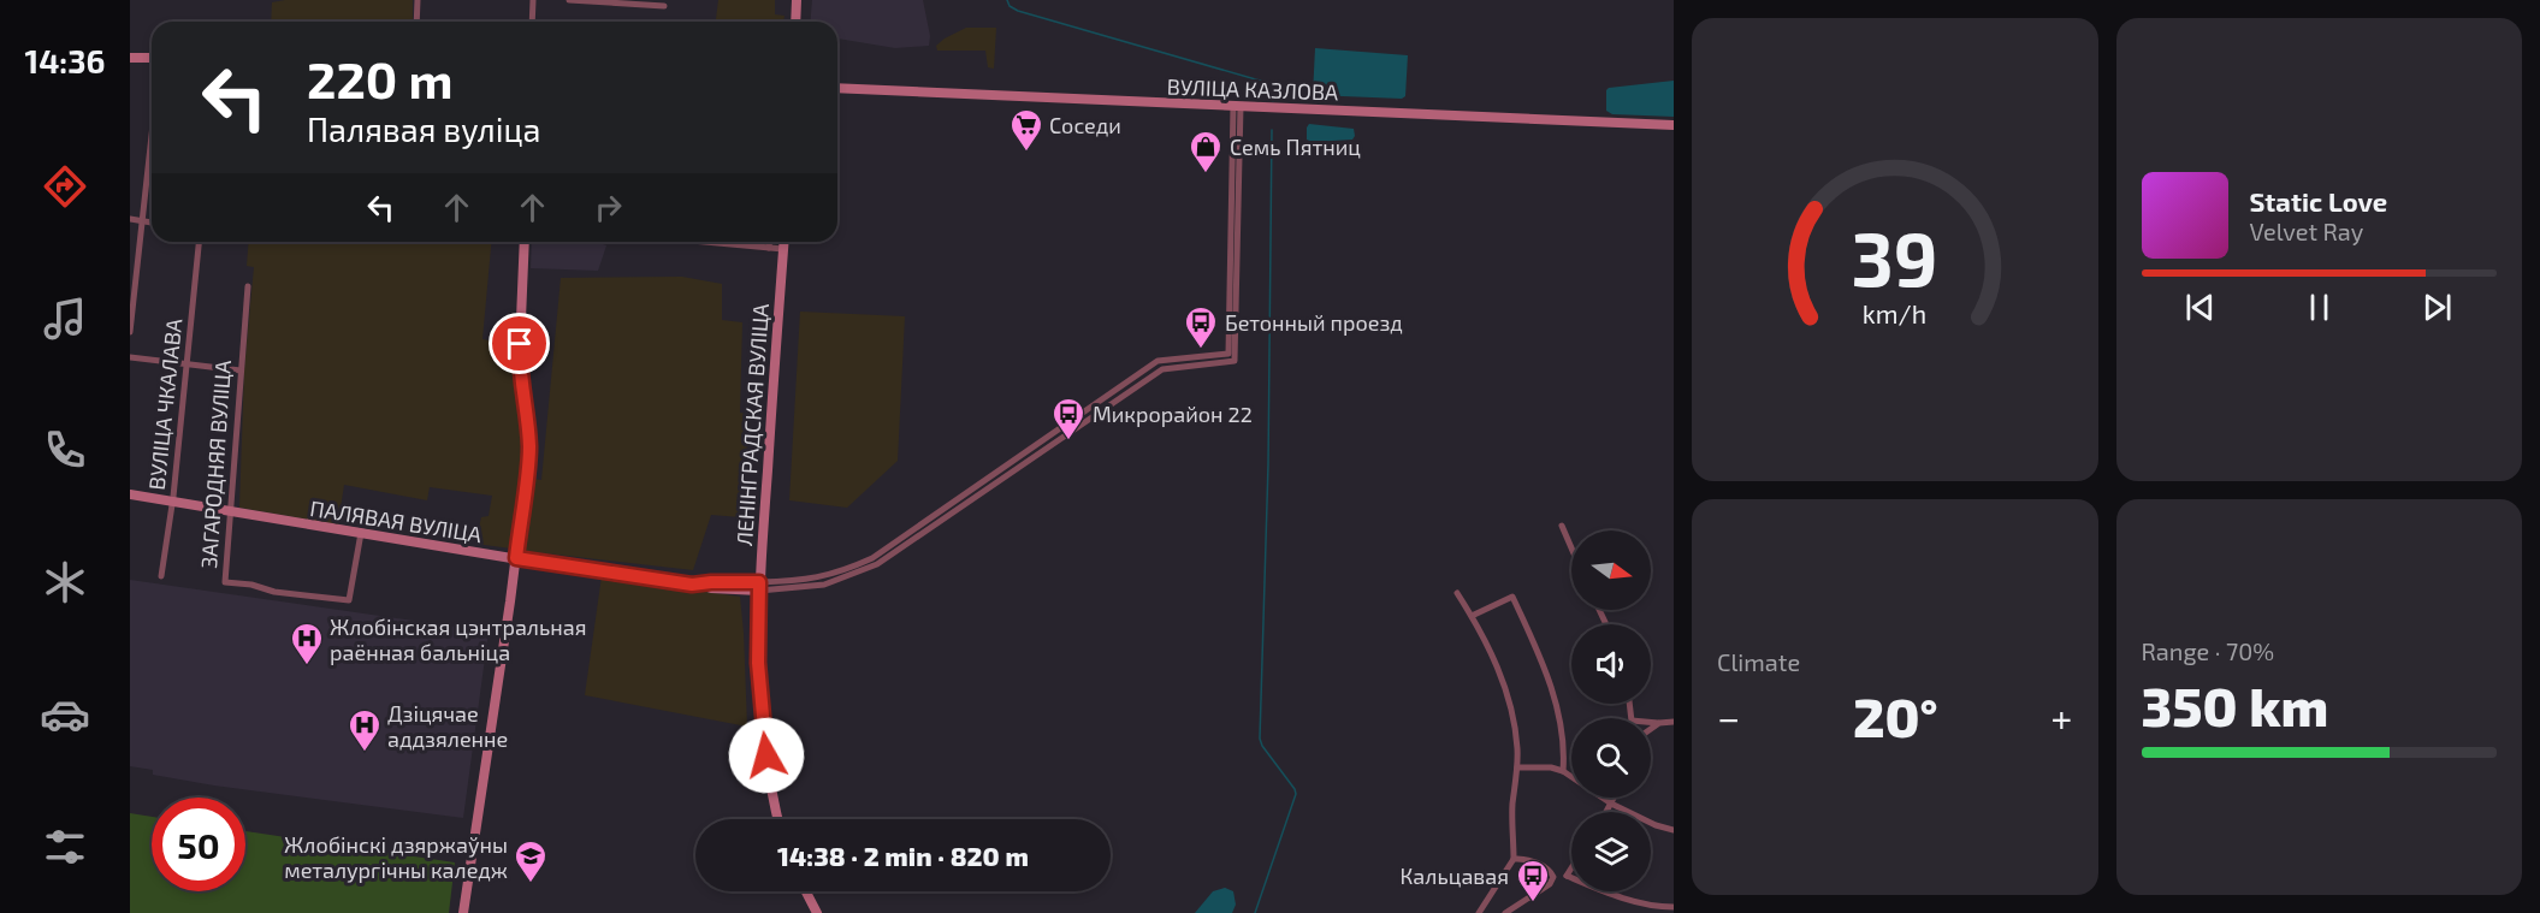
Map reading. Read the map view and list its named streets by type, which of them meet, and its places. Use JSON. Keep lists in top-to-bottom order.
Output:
{
  "streets": {
    "main road": ["ВУЛІЦА КАЗЛОВА", "ЛЕНІНГРАДСКАЯ ВУЛІЦА", "ПАЛЯВАЯ ВУЛІЦА"],
    "street": ["ВУЛІЦА ЧКАЛАВА", "ЗАГАРОДНЯЯ ВУЛІЦА"]
  },
  "crossings": [
    ["ВУЛІЦА ЧКАЛАВА", "ПАЛЯВАЯ ВУЛІЦА"],
    ["ЛЕНІНГРАДСКАЯ ВУЛІЦА", "ПАЛЯВАЯ ВУЛІЦА"],
    ["ЗАГАРОДНЯЯ ВУЛІЦА", "ПАЛЯВАЯ ВУЛІЦА"]
  ],
  "places": {
    "supermarket": ["Соседи"],
    "shop": ["Семь Пятниц"],
    "bus stop": ["Бетонный проезд", "Микрорайон 22", "Кальцавая"],
    "hospital": ["Жлобінская цэнтральная раённая бальніца", "Дзіцячае аддзяленне"],
    "school or university": ["Жлобінскі дзяржаўны металургічны каледж"]
  },
  "north": "right",
  "page": {
    "tabs": "14:36",
    "turn": ["220 m", "Палявая вуліца"],
    "song": ["Static Love", "Velvet Ray"],
    "tile": [
      "Climate",
      ["Range · 70%", "350 km"]
    ],
    "heat": ["−", "20°", "+"],
    "limit": "50",
    "trip": "14:38 · 2 min · 820 m",
    "gauge": ["39", "km/h"]
  }
}
